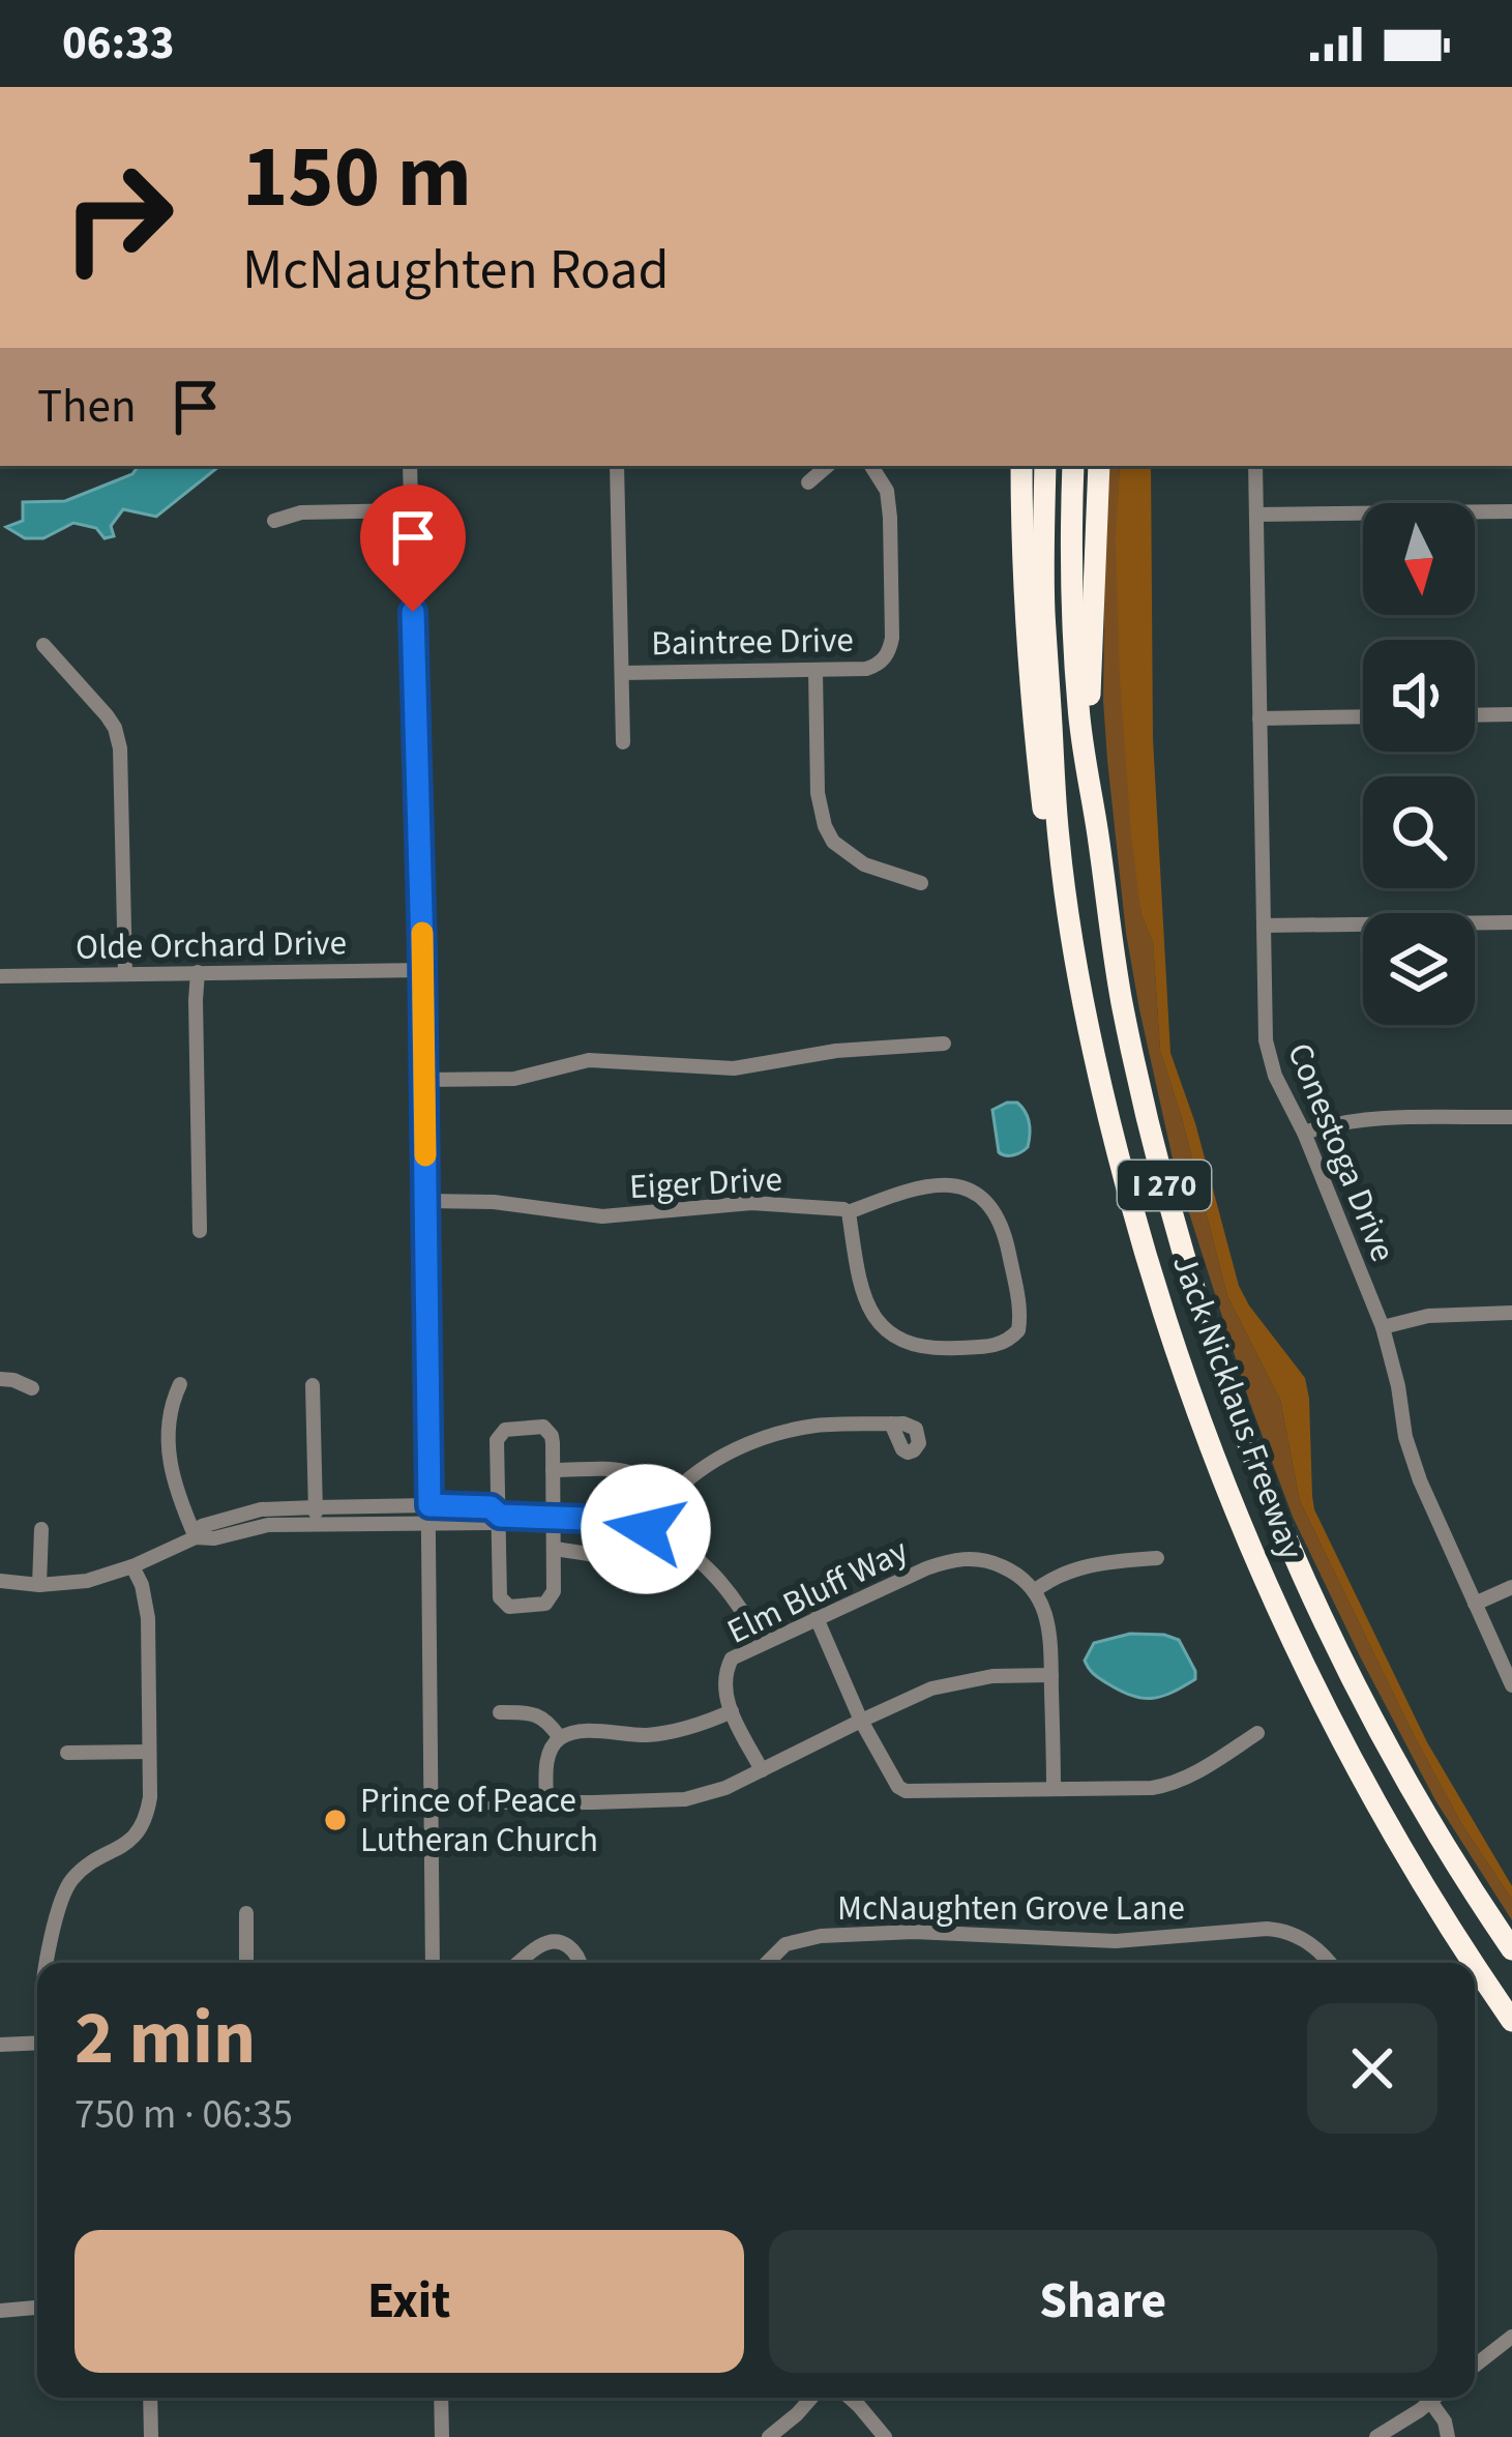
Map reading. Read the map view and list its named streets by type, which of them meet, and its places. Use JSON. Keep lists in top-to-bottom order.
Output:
{
  "streets": {
    "highway": ["I 270", "Jack Nicklaus Freeway"],
    "street": [
      "Baintree Drive",
      "Olde Orchard Drive",
      "Conestoga Drive",
      "Eiger Drive",
      "Elm Bluff Way",
      "McNaughten Grove Lane"
    ]
  },
  "places": ["Prince of Peace Lutheran Church"],
  "north": "bottom",
  "page": {
    "status": "06:33",
    "turn": ["150 m", "McNaughten Road"],
    "then": "Then",
    "heading": ["2 min", "750 m · 06:35"],
    "buttons": ["Exit", "Share"]
  }
}
